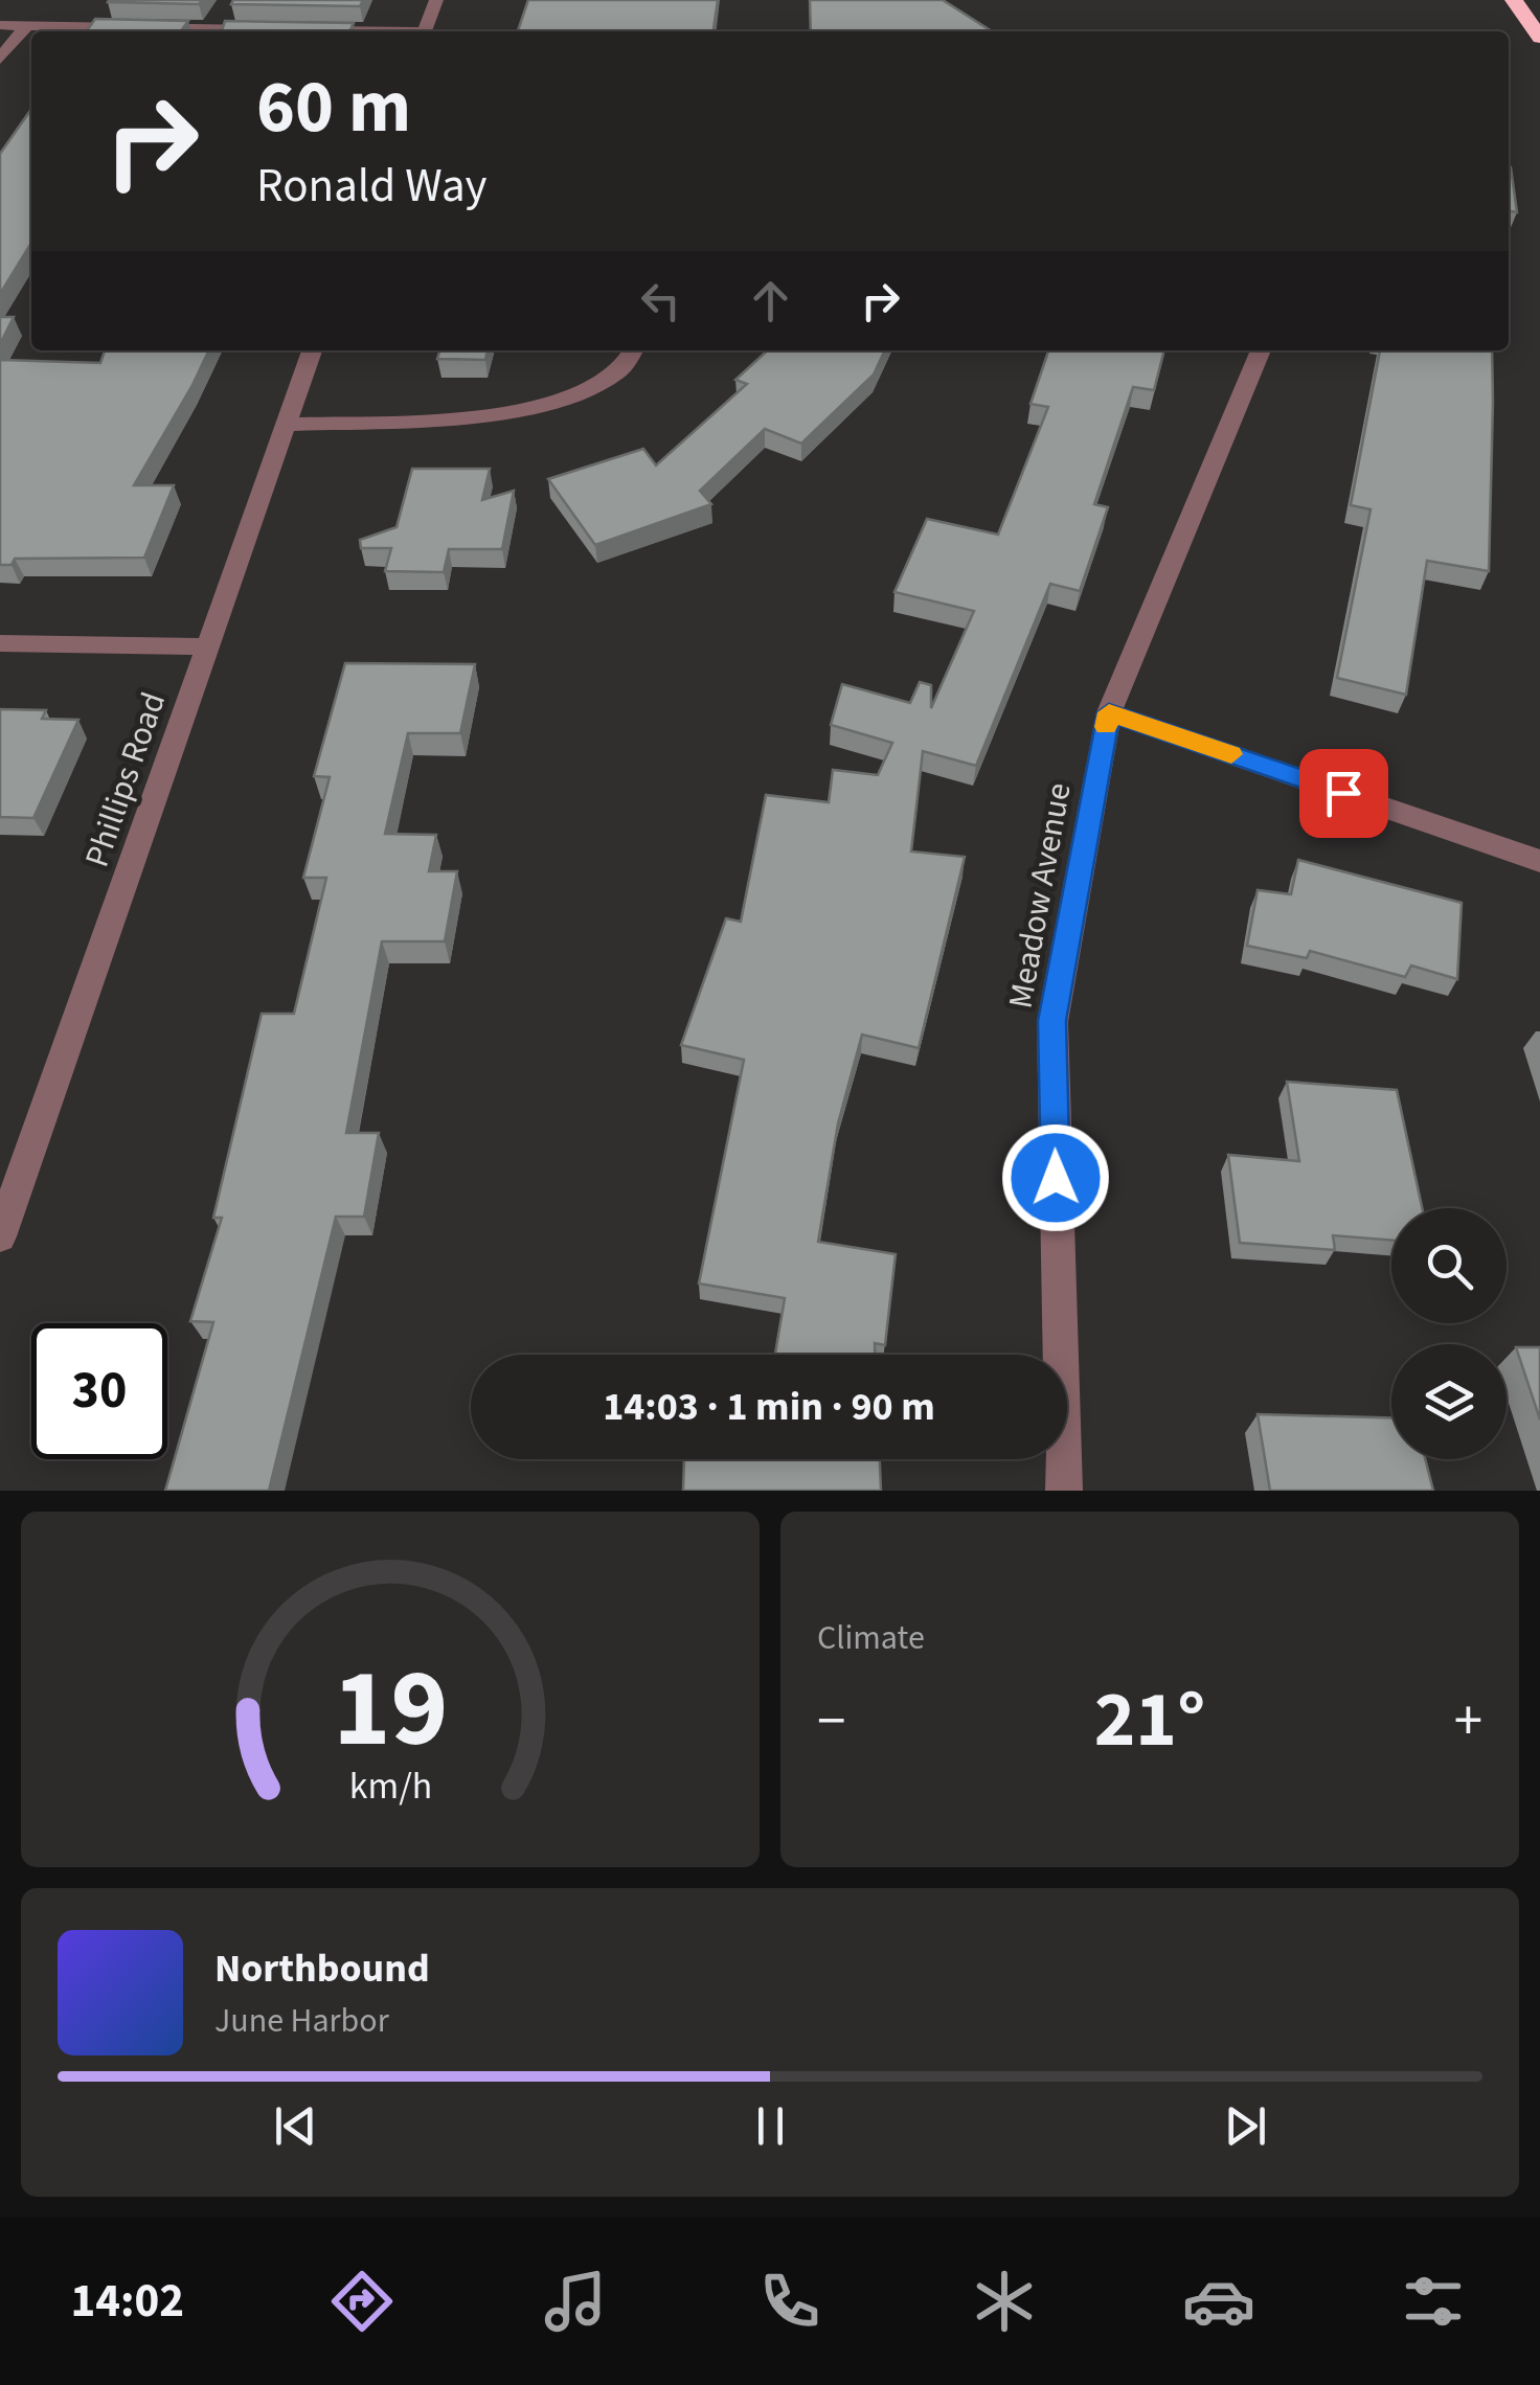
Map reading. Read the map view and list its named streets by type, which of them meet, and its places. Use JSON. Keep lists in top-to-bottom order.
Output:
{
  "streets": {
    "street": ["Phillips Road", "Meadow Avenue"]
  },
  "page": {
    "turn": ["60 m", "Ronald Way"],
    "limit": "30",
    "trip": "14:03 · 1 min · 90 m",
    "tile": "Climate",
    "heat": ["−", "21°", "+"],
    "song": ["Northbound", "June Harbor"],
    "tabs": "14:02",
    "gauge": ["19", "km/h"]
  }
}
